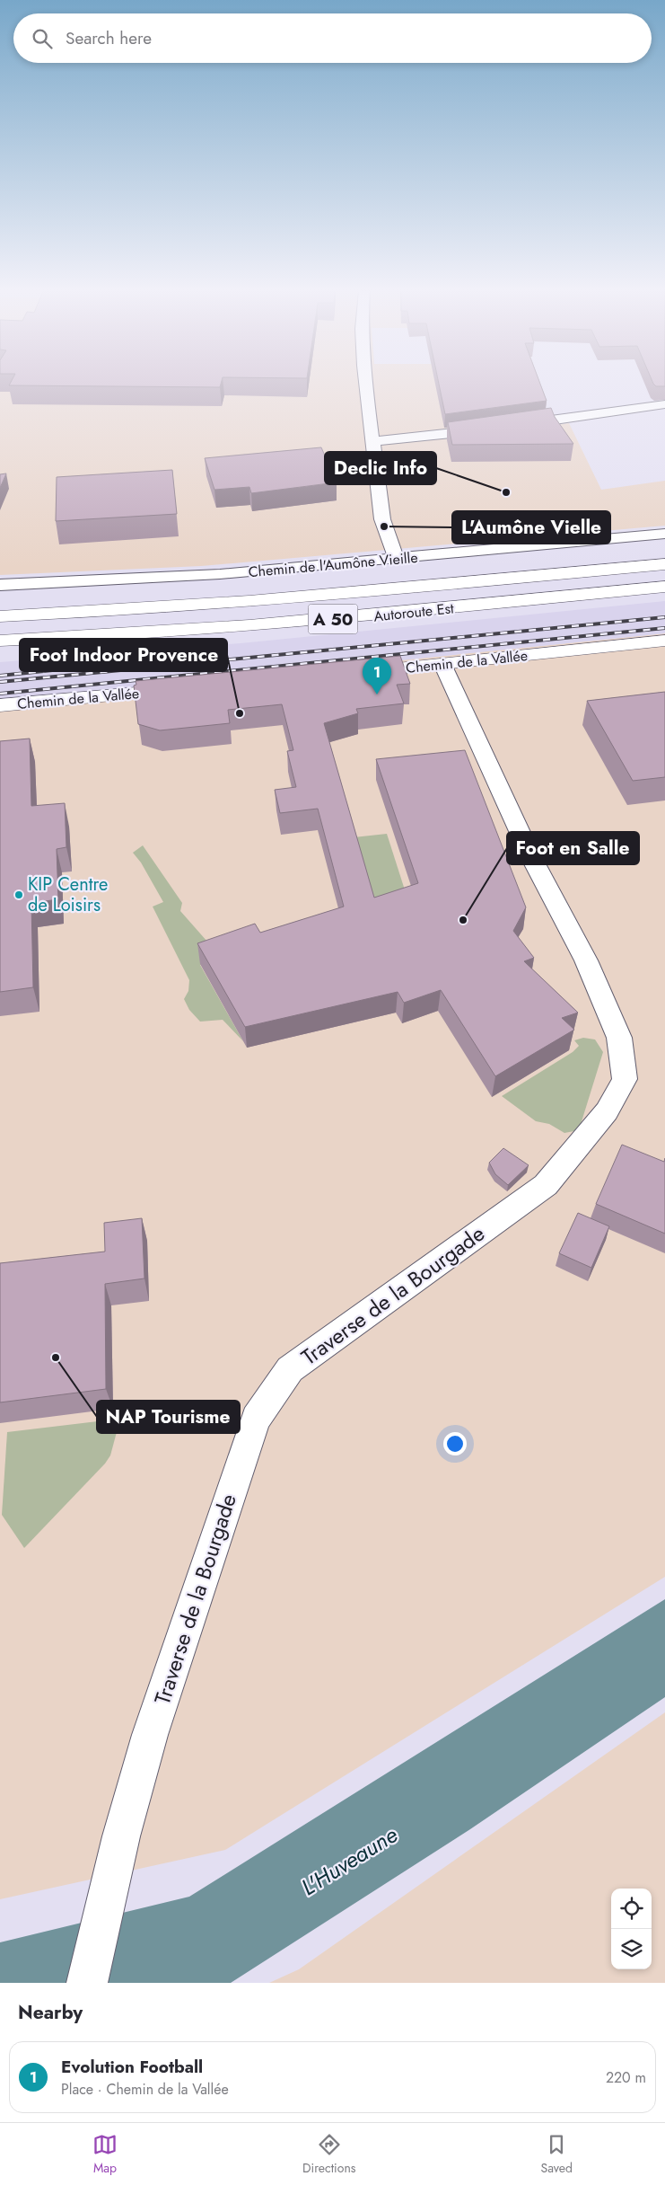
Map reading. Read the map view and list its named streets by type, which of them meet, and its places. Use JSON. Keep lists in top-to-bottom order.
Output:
{
  "streets": {
    "main road": ["Autoroute Est", "A 50", "Chemin de la Vallée"],
    "street": ["Chemin de l'Aumône Vieille", "Traverse de la Bourgade"]
  },
  "crossings": [
    ["Chemin de la Vallée", "Traverse de la Bourgade"]
  ],
  "water": ["L'Huveaune"],
  "places": [
    "Declic Info",
    "L'Aumône Vielle",
    "Foot Indoor Provence",
    "KIP Centre de Loisirs",
    "Foot en Salle",
    "NAP Tourisme"
  ],
  "page": {
    "search": "Search here",
    "pins": "1",
    "heading": "Nearby",
    "list": [
      {
        "mark": "1",
        "name": "Evolution Football",
        "note": "Place · Chemin de la Vallée",
        "value": "220 m"
      }
    ],
    "nav": ["Map", "Directions", "Saved"]
  }
}
